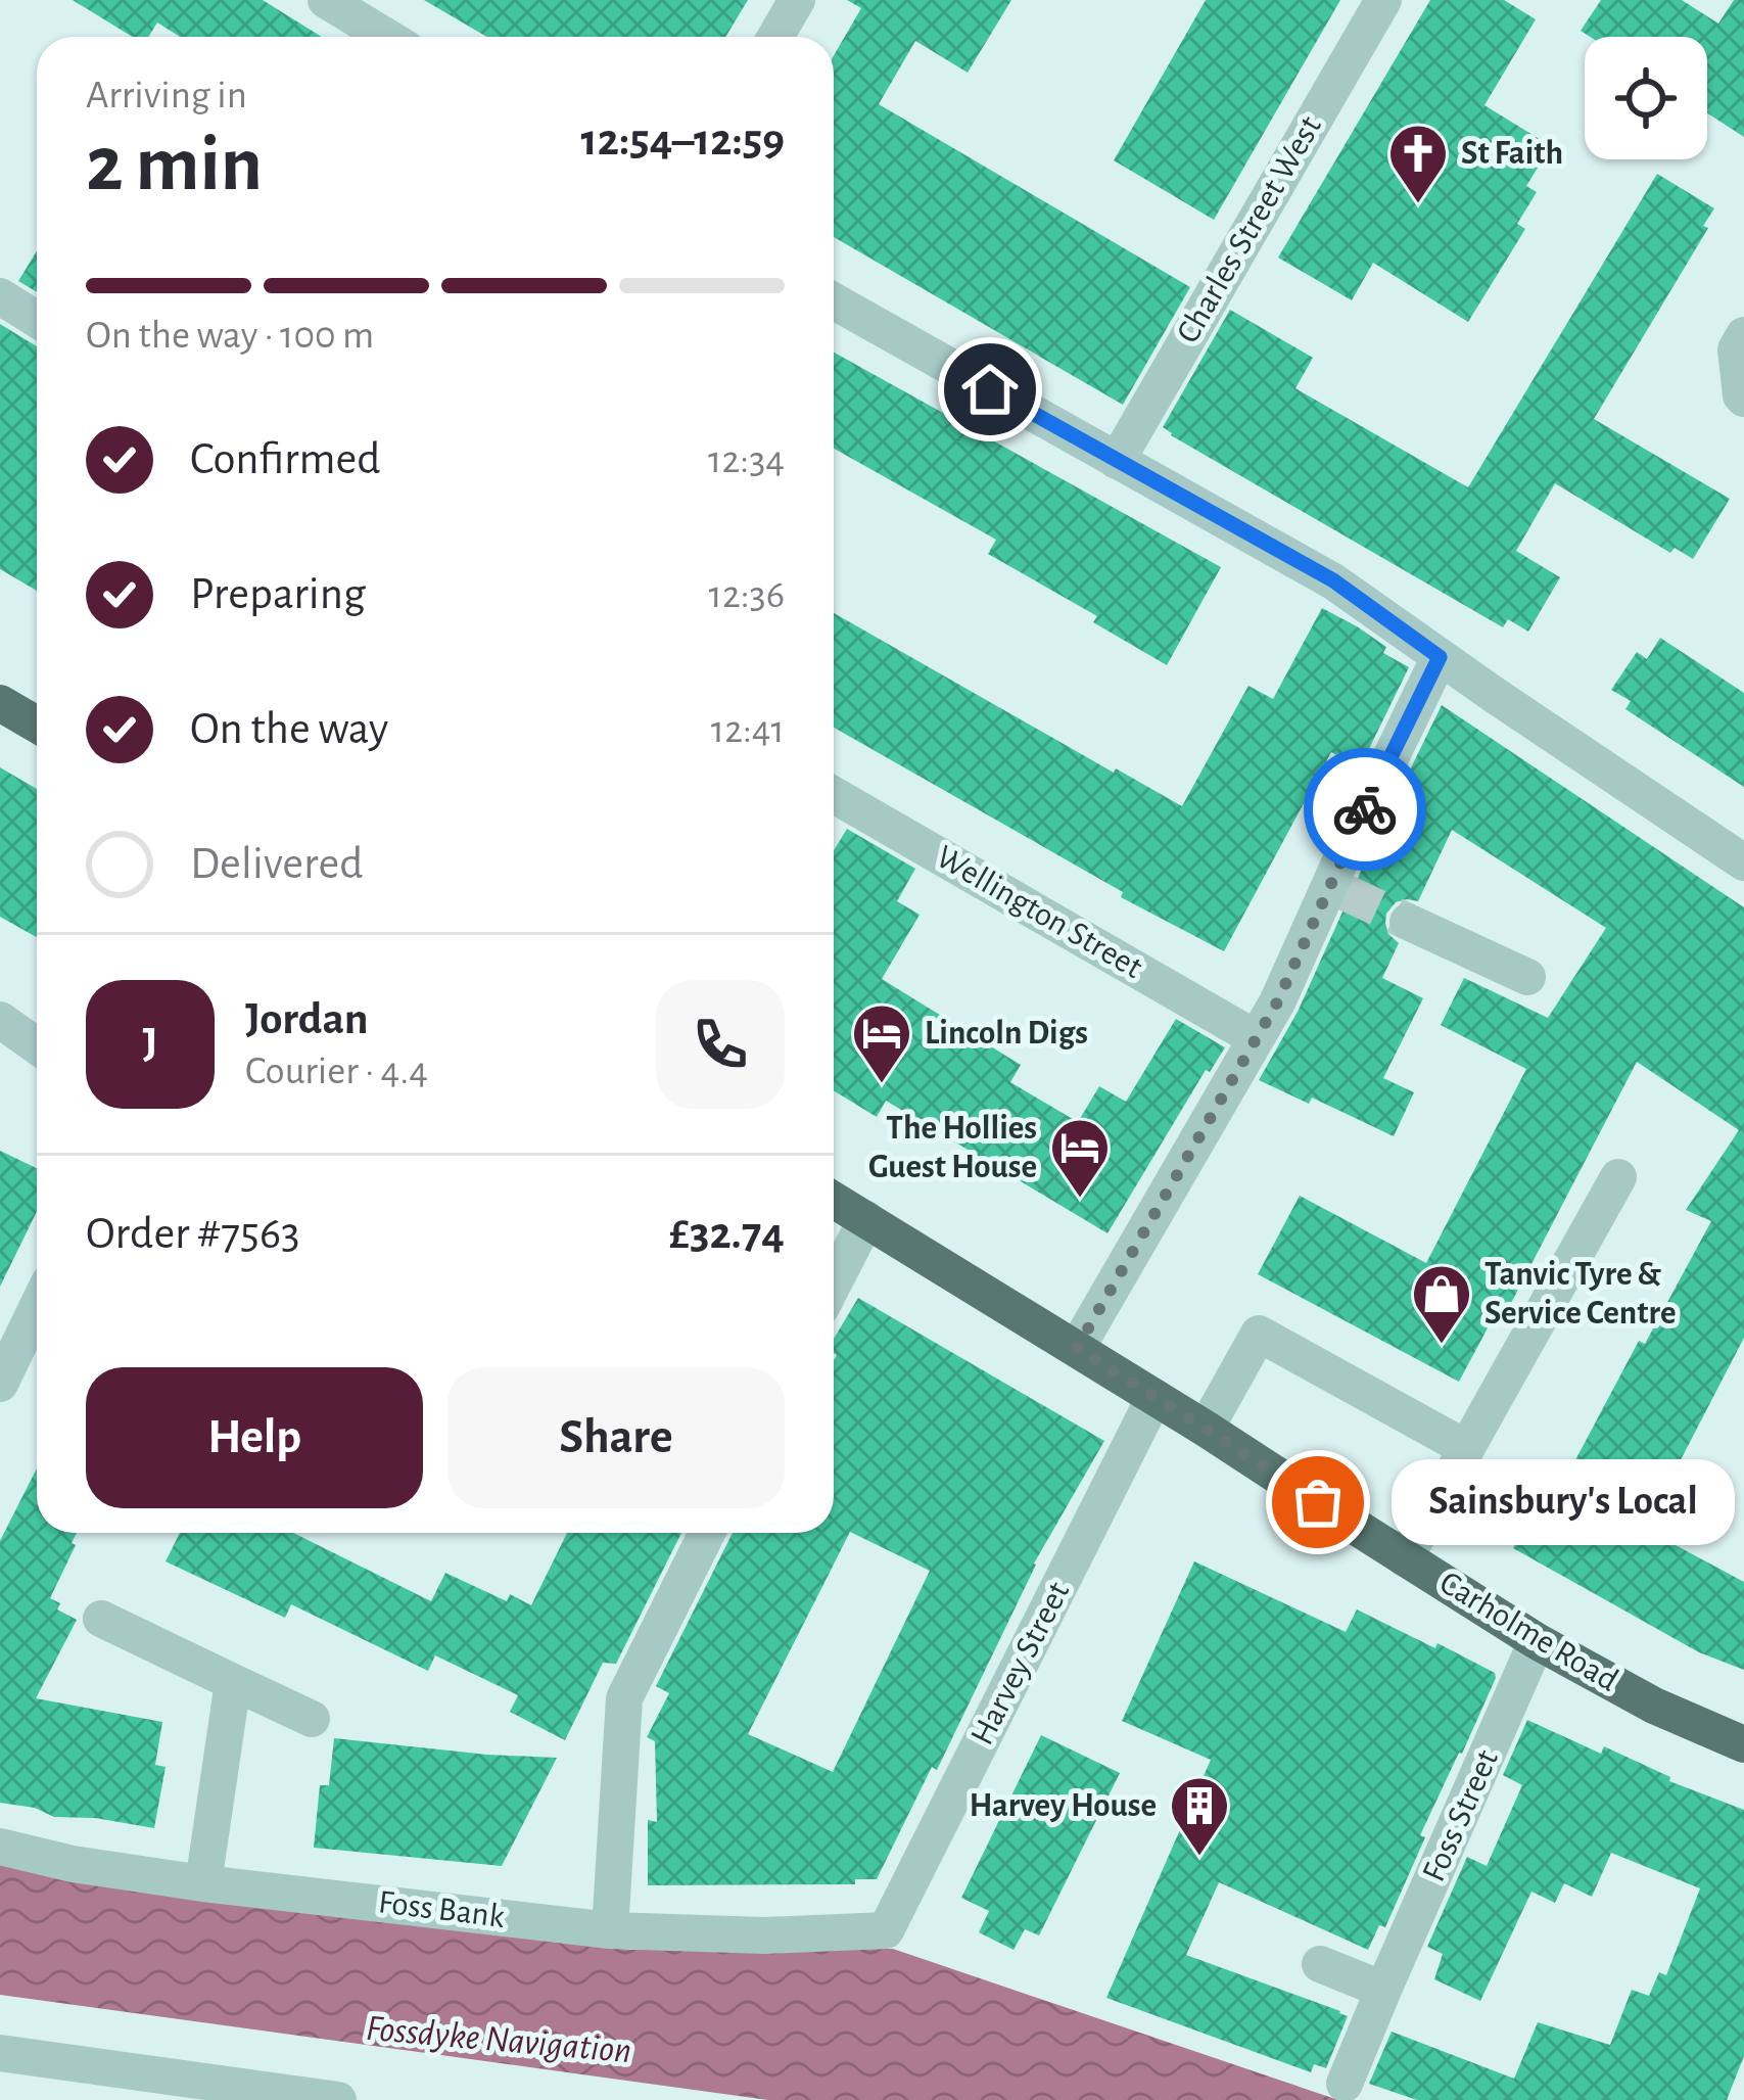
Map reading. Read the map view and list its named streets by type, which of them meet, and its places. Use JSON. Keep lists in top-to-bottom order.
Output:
{
  "streets": {
    "main road": ["Carholme Road"],
    "street": [
      "Charles Street West",
      "Wellington Street",
      "Harvey Street",
      "Foss Street",
      "Foss Bank"
    ]
  },
  "crossings": [
    ["Carholme Road", "Harvey Street"],
    ["Carholme Road", "Foss Street"],
    ["Harvey Street", "Foss Bank"]
  ],
  "water": ["Fossdyke Navigation"],
  "places": {
    "church": ["St Faith"],
    "hotel": ["Lincoln Digs", "The Hollies Guest House"],
    "shop": ["Tanvic Tyre & Service Centre"],
    "other": ["Sainsbury's Local"],
    "building": ["Harvey House"]
  },
  "page": {
    "heading": ["2 min", "Arriving in", "12:54–12:59"],
    "panel": [
      "Jordan",
      "Courier · 4.4",
      "Order #7563",
      "£32.74"
    ],
    "bar": "On the way · 100 m",
    "list": [
      ["Confirmed", "12:34"],
      ["Preparing", "12:36"],
      ["On the way", "12:41"],
      "Delivered"
    ],
    "round": "J",
    "buttons": ["Help", "Share"],
    "bubble": "Sainsbury's Local"
  }
}
